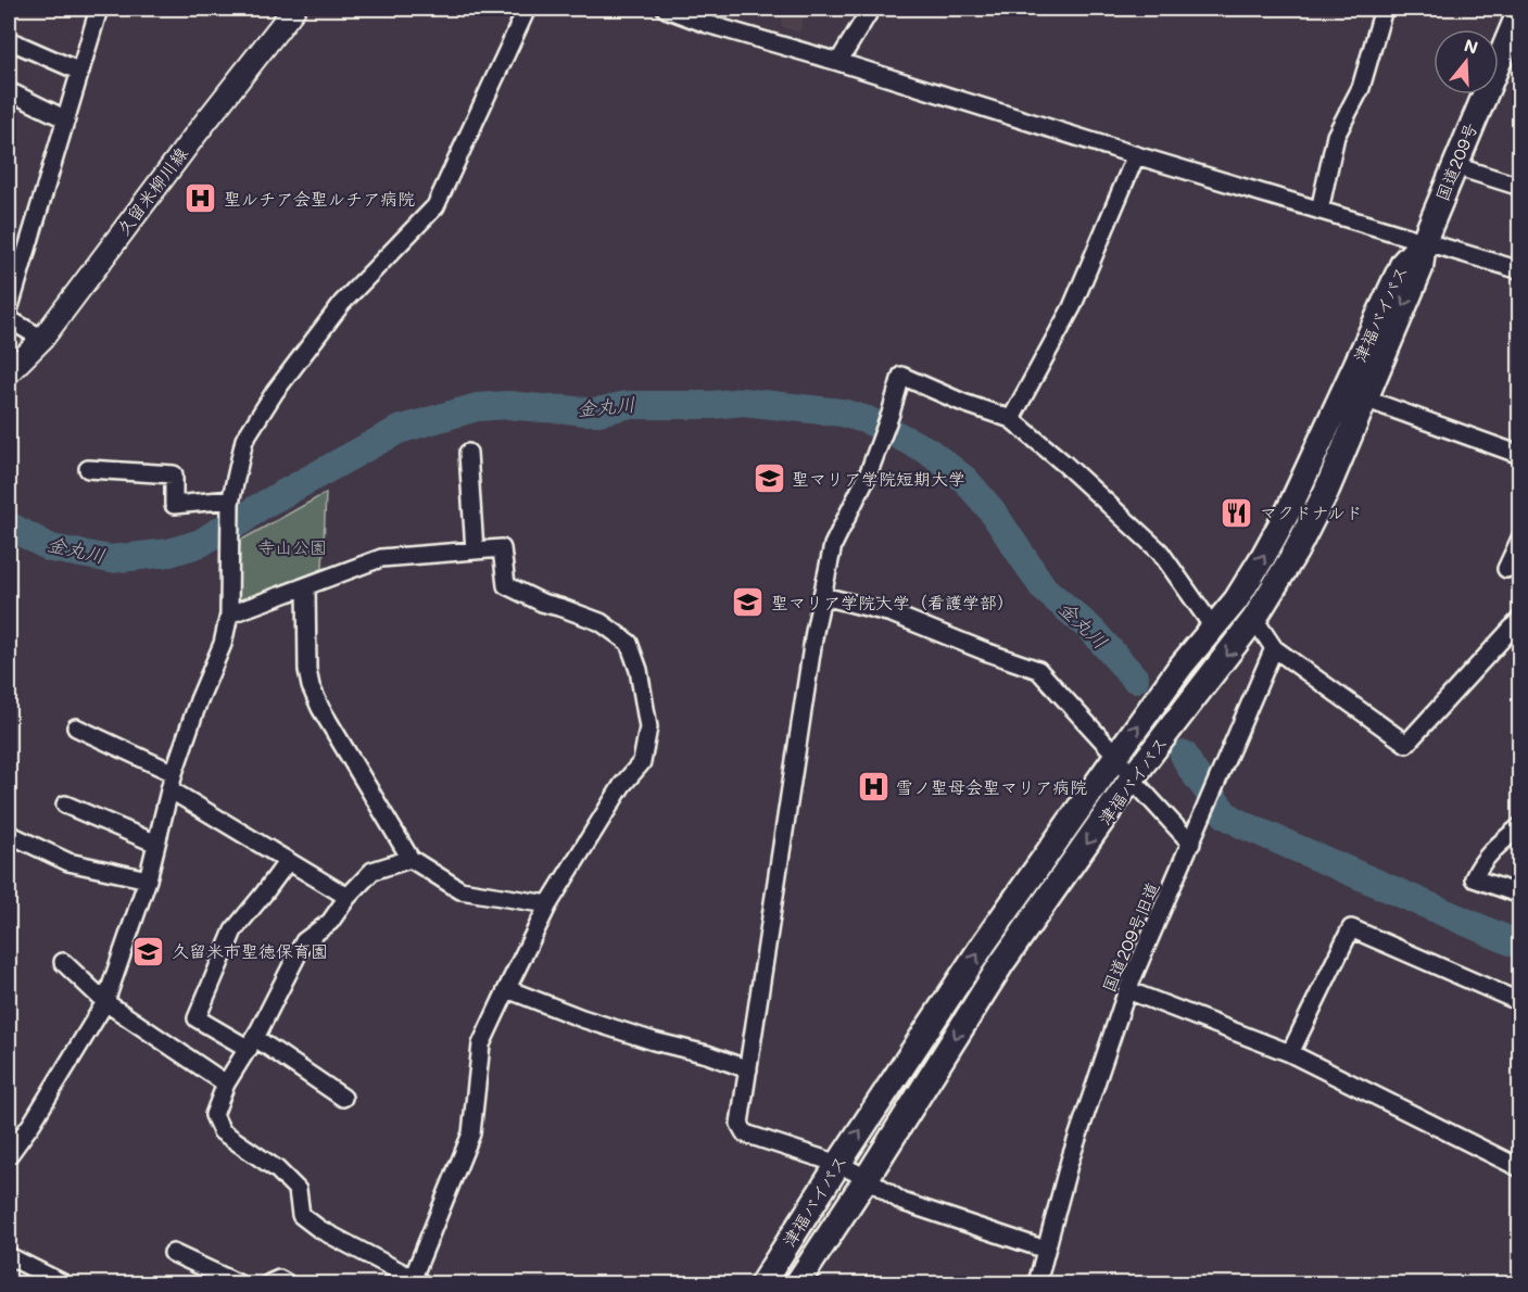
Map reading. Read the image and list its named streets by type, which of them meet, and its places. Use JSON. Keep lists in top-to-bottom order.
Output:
{
  "streets": {
    "highway": ["国道209号", "津福バイパス"],
    "main road": ["久留米柳川線"],
    "street": ["国道209号旧道"]
  },
  "crossings": [
    ["国道209号", "津福バイパス"]
  ],
  "water": ["金丸川"],
  "parks": ["寺山公園"],
  "places": {
    "hospital": ["聖ルチア会聖ルチア病院", "雪ノ聖母会聖マリア病院"],
    "school or university": ["聖マリア学院短期大学", "聖マリア学院大学（看護学部）", "久留米市聖徳保育園"],
    "restaurant": ["マクドナルド"]
  },
  "north": "top"
}
